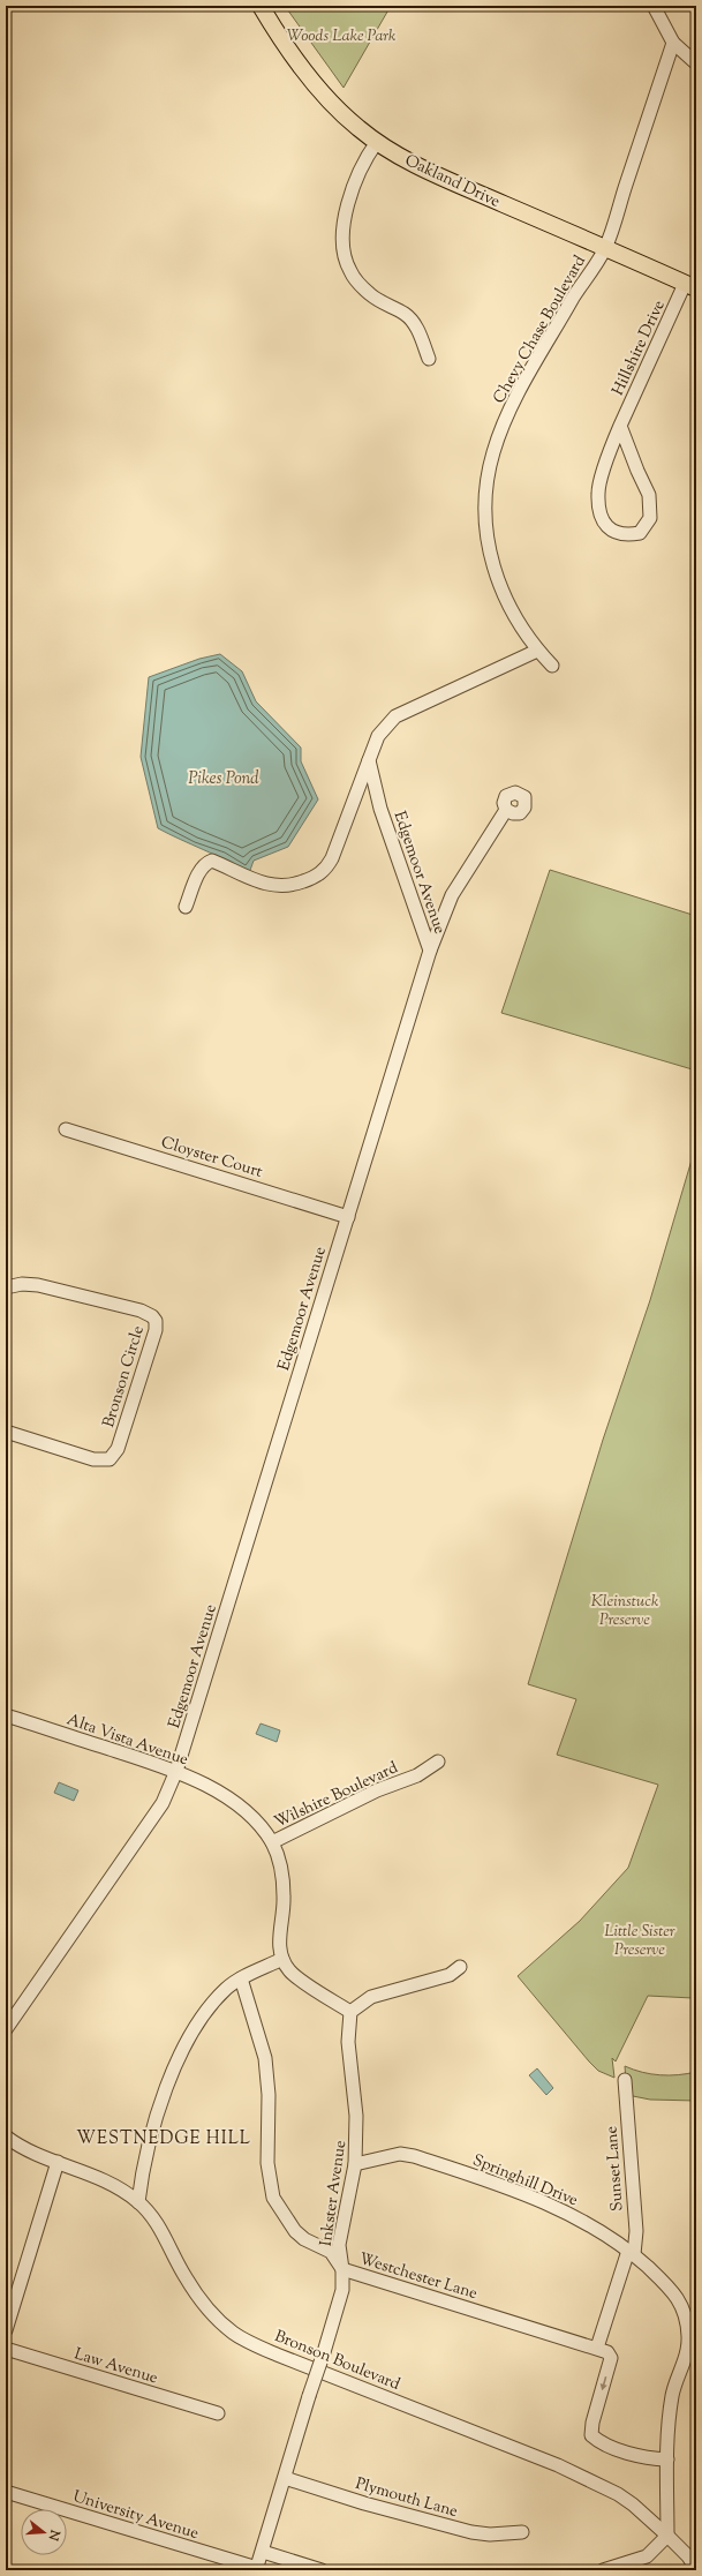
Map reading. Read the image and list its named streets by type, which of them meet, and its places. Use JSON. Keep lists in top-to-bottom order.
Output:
{
  "streets": {
    "main road": ["Oakland Drive"],
    "street": [
      "Chevy Chase Boulevard",
      "Hillshire Drive",
      "Edgemoor Avenue",
      "Cloyster Court",
      "Bronson Circle",
      "Alta Vista Avenue",
      "Wilshire Boulevard",
      "Sunset Lane",
      "Springhill Drive",
      "Inkster Avenue",
      "Westchester Lane",
      "Bronson Boulevard",
      "Law Avenue",
      "Plymouth Lane",
      "University Avenue"
    ]
  },
  "crossings": [
    ["Oakland Drive", "Chevy Chase Boulevard"],
    ["Oakland Drive", "Hillshire Drive"],
    ["Edgemoor Avenue", "Cloyster Court"],
    ["Edgemoor Avenue", "Alta Vista Avenue"],
    ["Alta Vista Avenue", "Wilshire Boulevard"],
    ["Sunset Lane", "Springhill Drive"],
    ["Sunset Lane", "Westchester Lane"],
    ["Springhill Drive", "Inkster Avenue"],
    ["Inkster Avenue", "Westchester Lane"],
    ["Inkster Avenue", "Plymouth Lane"],
    ["Inkster Avenue", "University Avenue"]
  ],
  "districts": ["WESTNEDGE HILL"],
  "water": ["Pikes Pond"],
  "parks": ["Woods Lake Park", "Kleinstuck Preserve", "Little Sister Preserve"],
  "north": "right"
}
